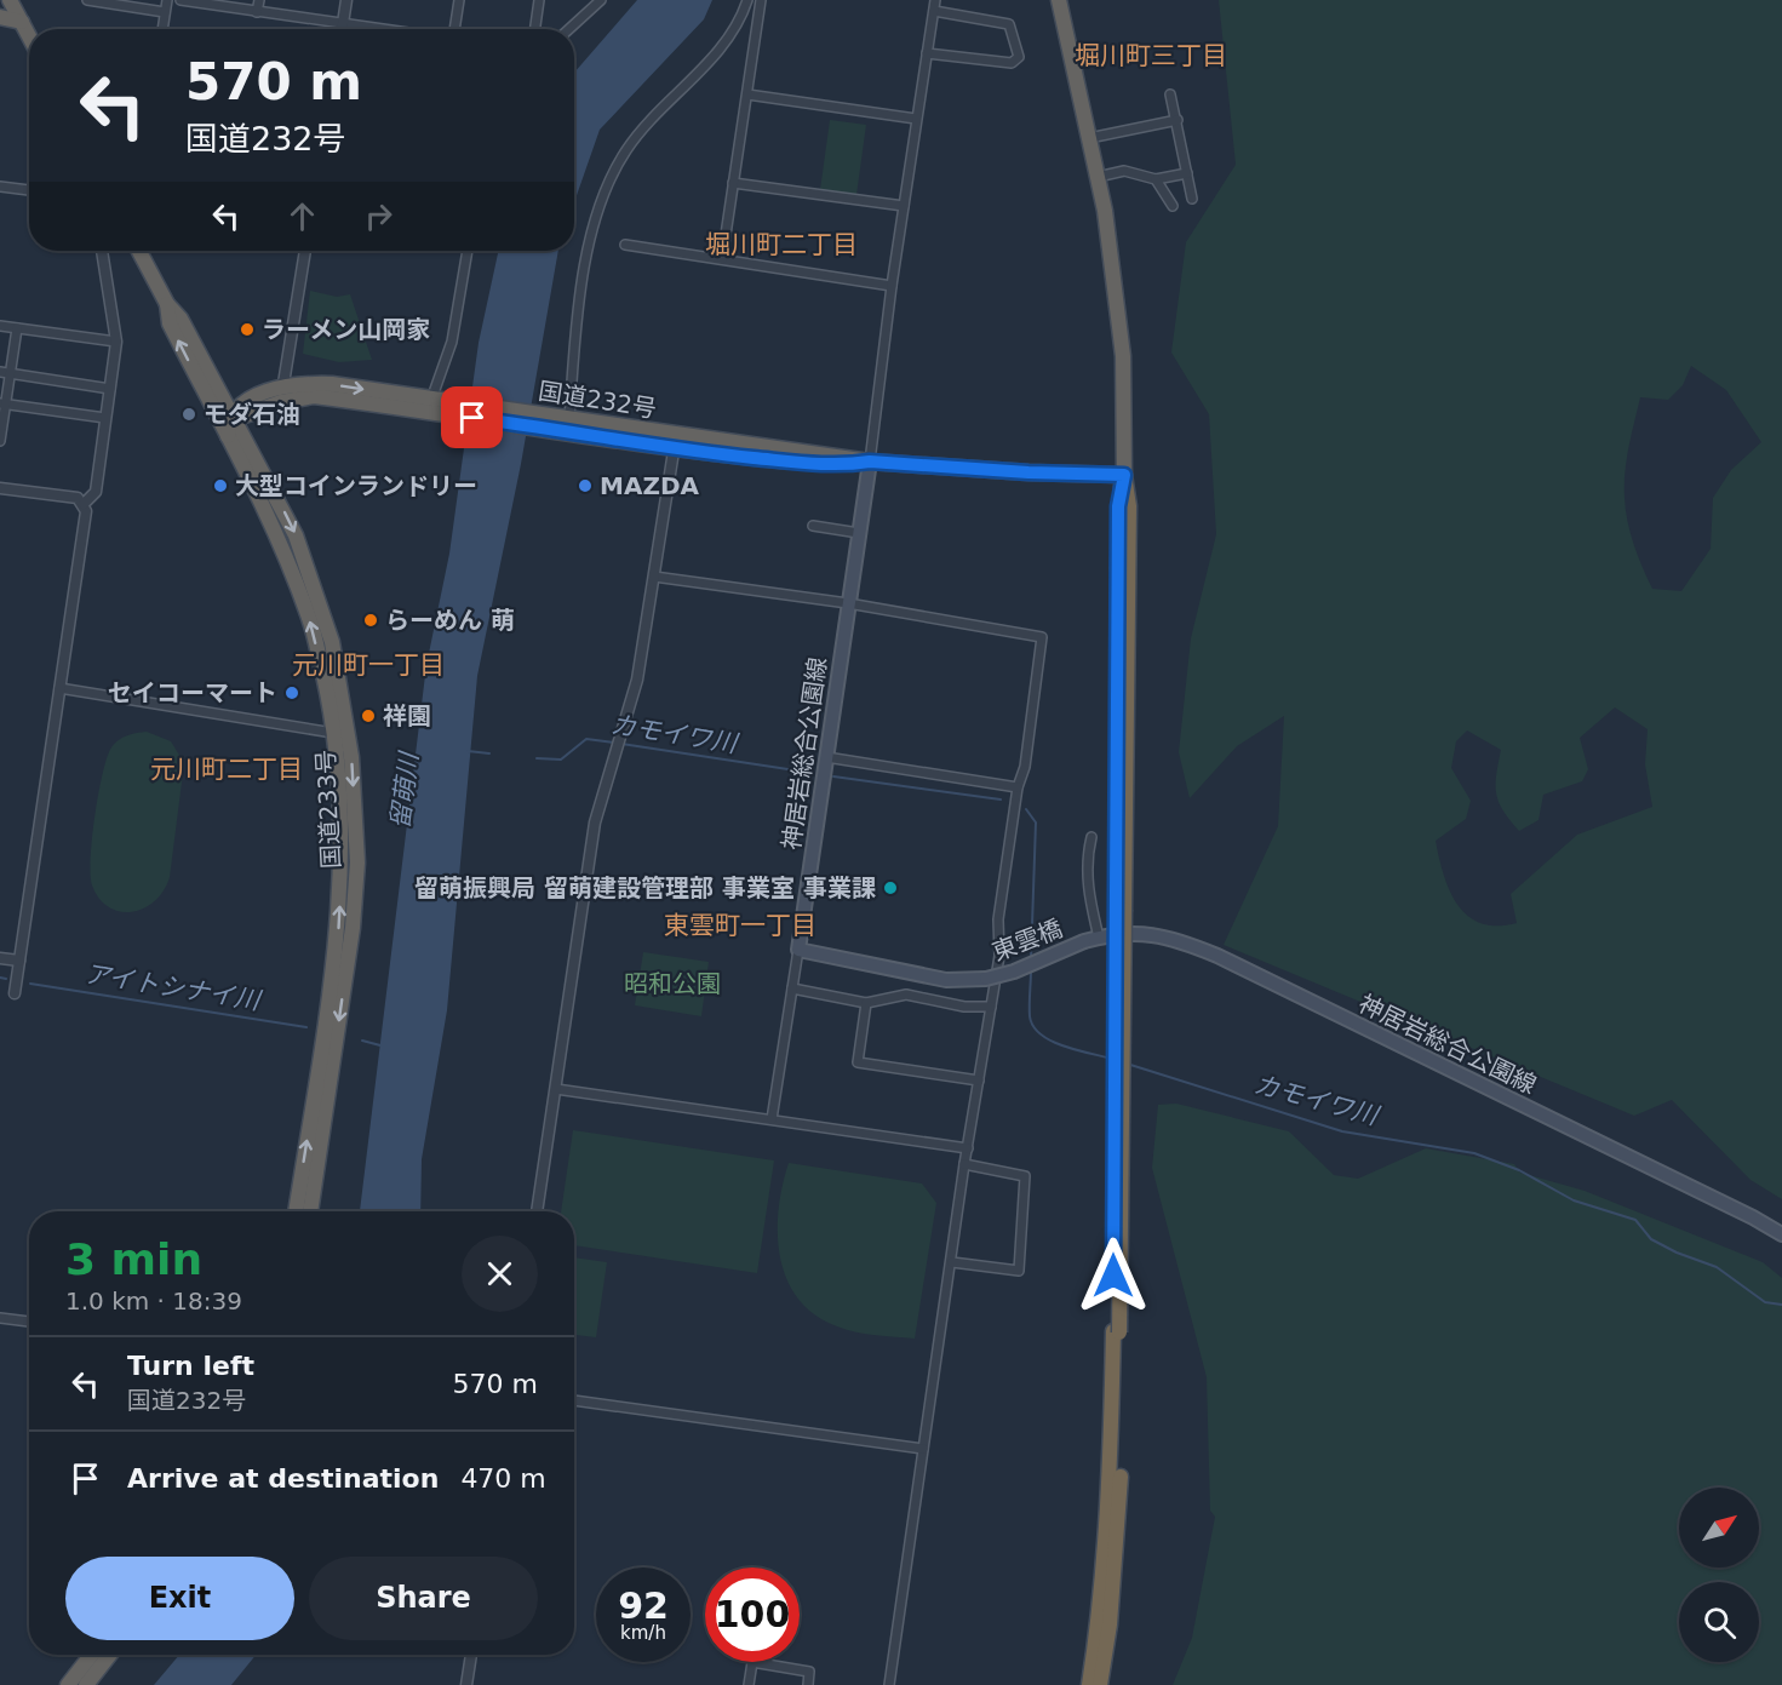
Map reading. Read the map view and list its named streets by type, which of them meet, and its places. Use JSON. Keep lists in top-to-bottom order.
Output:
{
  "streets": {
    "highway": ["国道232号", "国道233号"],
    "main road": ["神居岩総合公園線", "東雲橋"]
  },
  "crossings": [
    ["国道232号", "神居岩総合公園線"],
    ["国道232号", "国道233号"],
    ["神居岩総合公園線", "東雲橋"]
  ],
  "districts": [
    "堀川町三丁目",
    "堀川町二丁目",
    "元川町一丁目",
    "元川町二丁目",
    "東雲町一丁目"
  ],
  "water": ["カモイワ川", "留萌川", "アイトシナイ川"],
  "parks": ["昭和公園"],
  "places": [
    "ラーメン山岡家",
    "モダ石油",
    "大型コインランドリー",
    "MAZDA",
    "らーめん 萌",
    "セイコーマート",
    "祥園",
    "留萌振興局 留萌建設管理部 事業室 事業課"
  ],
  "north": "top right",
  "page": {
    "turn": ["570 m", "国道232号"],
    "heading": ["3 min", "1.0 km · 18:39"],
    "list": [
      {
        "name": "Turn left",
        "note": "国道232号",
        "value": "570 m"
      },
      {
        "name": "Arrive at destination",
        "value": "470 m"
      }
    ],
    "buttons": ["Exit", "Share"],
    "speed": "92 km/h",
    "limit": "100"
  }
}
